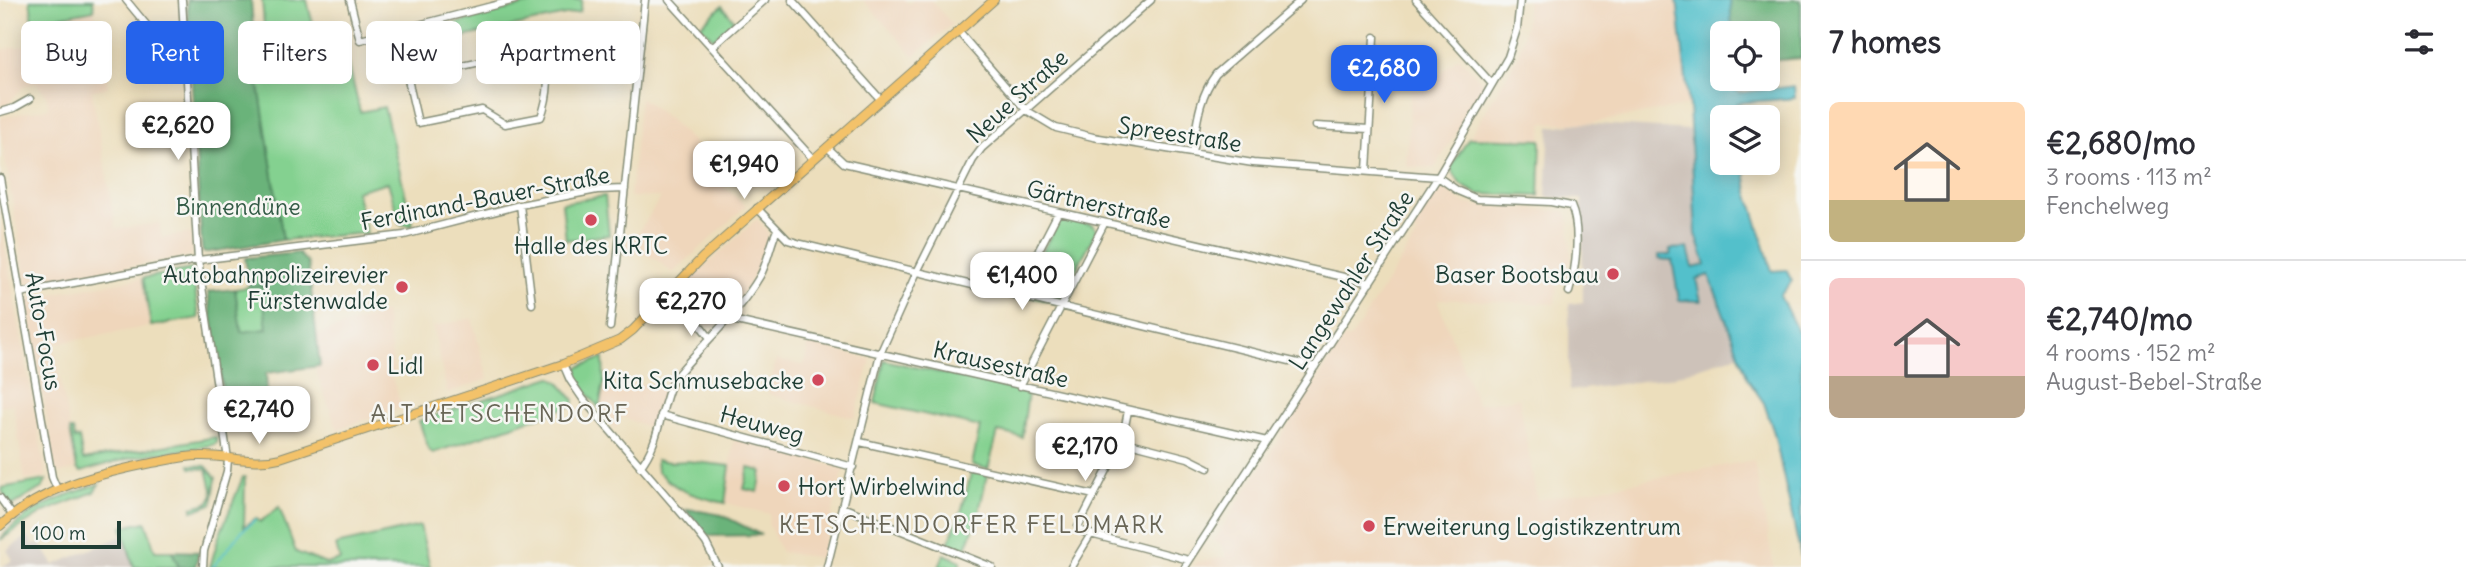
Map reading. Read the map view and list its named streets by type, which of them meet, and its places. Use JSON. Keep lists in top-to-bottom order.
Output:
{
  "streets": {
    "street": [
      "Neue Straße",
      "Spreestraße",
      "Ferdinand-Bauer-Straße",
      "Gärtnerstraße",
      "Langewahler Straße",
      "Auto-Focus",
      "Krausestraße",
      "Heuweg"
    ]
  },
  "crossings": [
    ["Neue Straße", "Spreestraße"],
    ["Neue Straße", "Gärtnerstraße"],
    ["Neue Straße", "Krausestraße"],
    ["Neue Straße", "Heuweg"],
    ["Spreestraße", "Langewahler Straße"],
    ["Ferdinand-Bauer-Straße", "Auto-Focus"],
    ["Gärtnerstraße", "Langewahler Straße"],
    ["Langewahler Straße", "Krausestraße"]
  ],
  "districts": ["ALT KETSCHENDORF", "KETSCHENDORFER FELDMARK"],
  "parks": ["Binnendüne"],
  "places": [
    "Halle des KRTC",
    "Baser Bootsbau",
    "Autobahnpolizeirevier Fürstenwalde",
    "Lidl",
    "Kita Schmusebacke",
    "Hort Wirbelwind",
    "Erweiterung Logistikzentrum"
  ],
  "scale_bar": "100 m",
  "page": {
    "heading": "7 homes",
    "chip": [
      "Buy",
      "Rent",
      "Filters",
      "New",
      "Apartment"
    ],
    "price": [
      "€2,680",
      "€2,620",
      "€1,940",
      "€1,400",
      "€2,270",
      "€2,740",
      "€2,170"
    ],
    "list": [
      {
        "name": "€2,680/mo",
        "note": "3 rooms · 113 m² · Fenchelweg"
      },
      {
        "name": "€2,740/mo",
        "note": "4 rooms · 152 m² · August-Bebel-Straße"
      }
    ],
    "scale": "100 m"
  }
}
